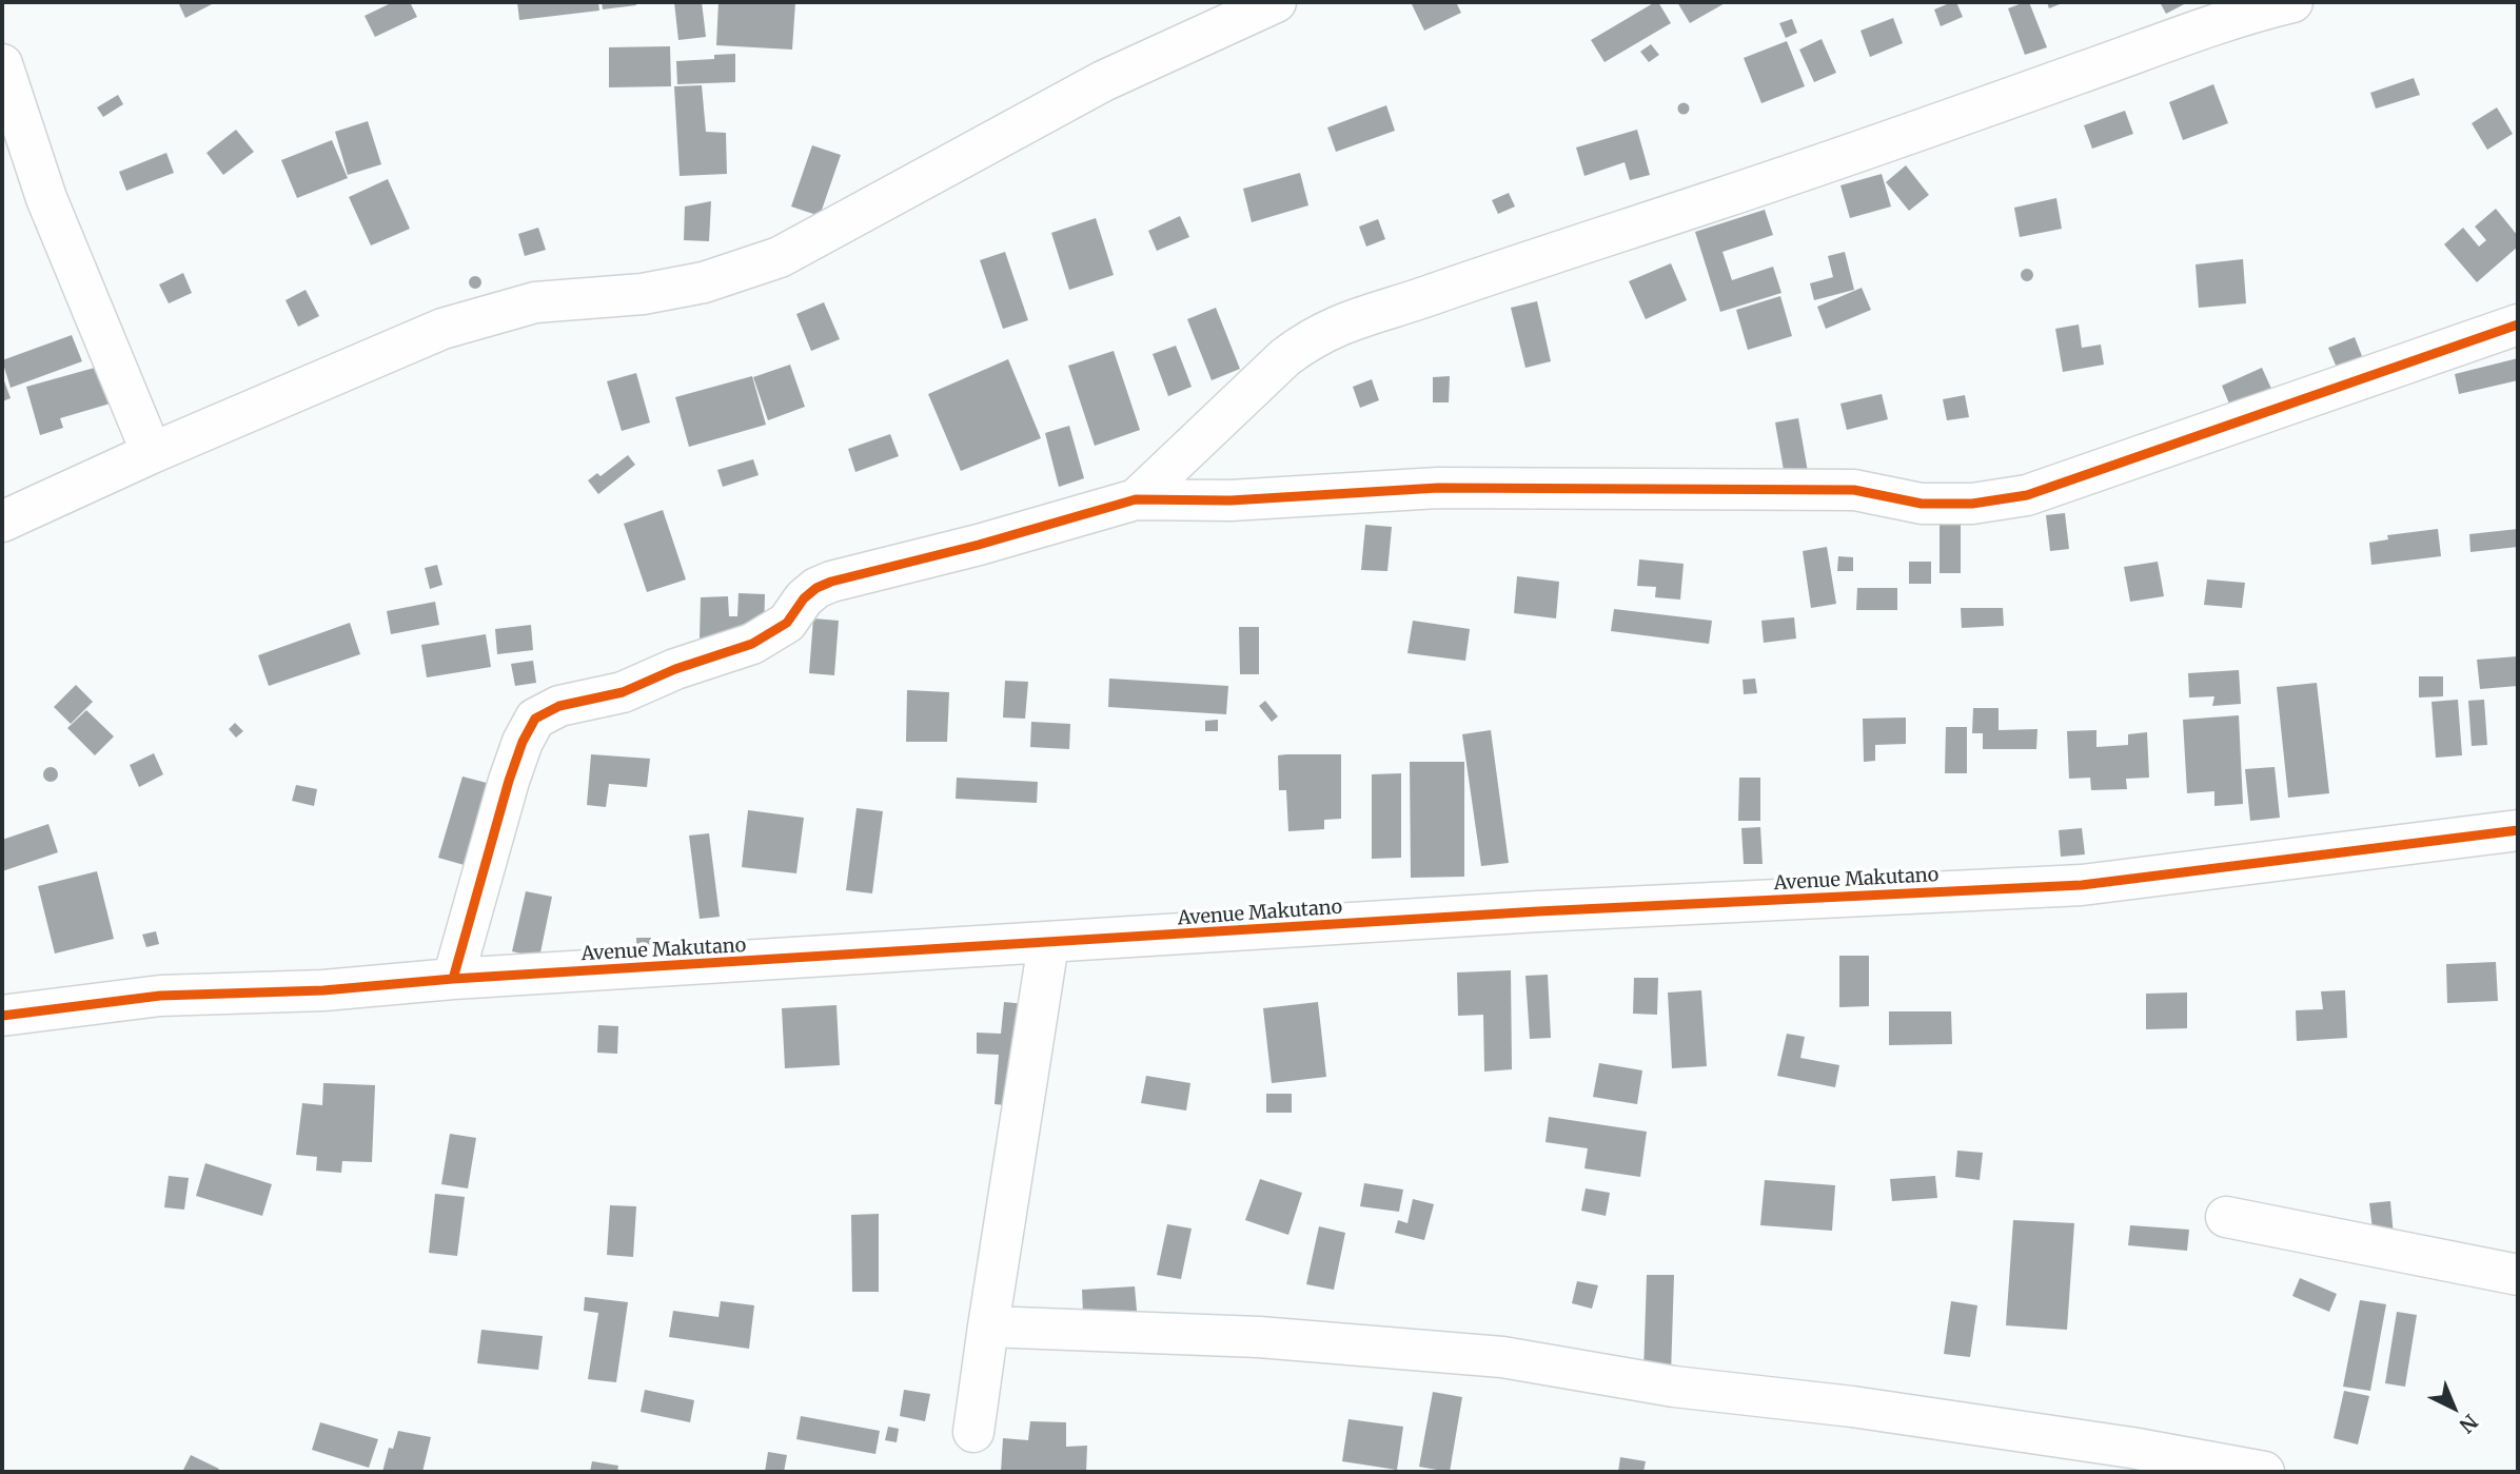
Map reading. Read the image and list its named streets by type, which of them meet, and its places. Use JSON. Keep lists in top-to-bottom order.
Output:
{
  "streets": {
    "street": ["Avenue Makutano"]
  },
  "north": "bottom right"
}
